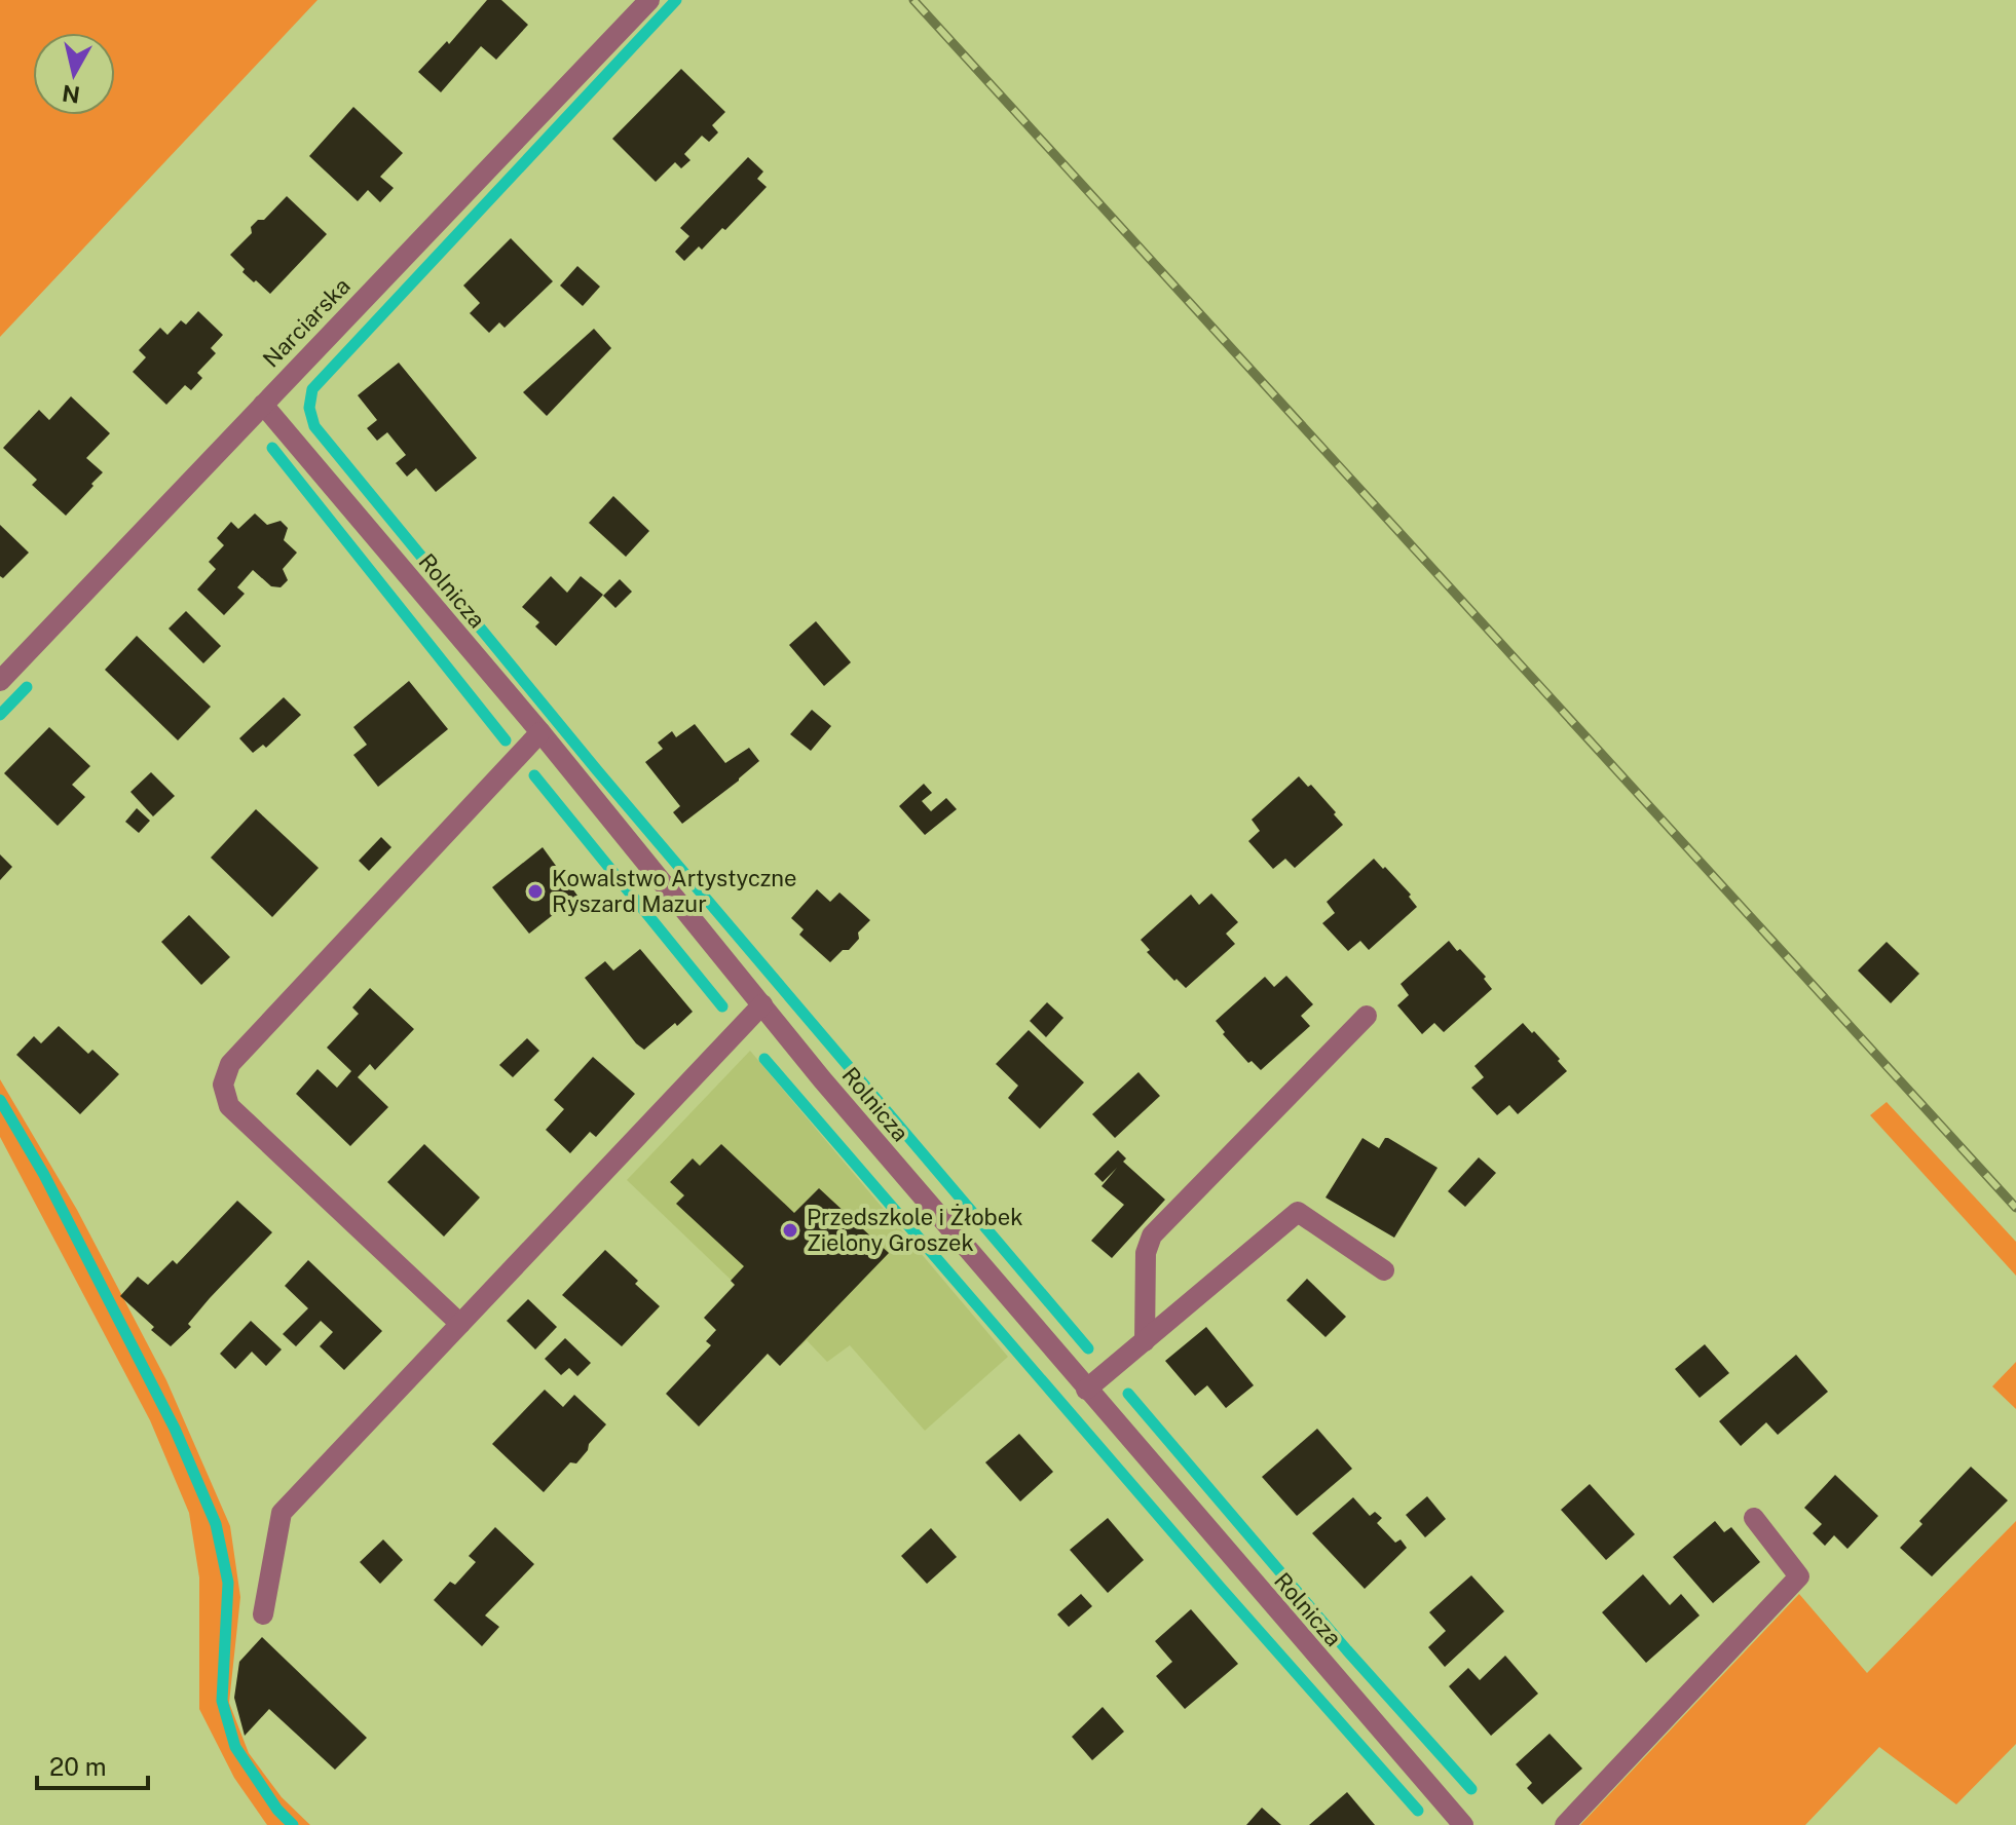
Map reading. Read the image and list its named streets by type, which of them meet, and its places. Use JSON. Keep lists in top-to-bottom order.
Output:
{
  "streets": {
    "street": ["Narciarska", "Rolnicza"]
  },
  "crossings": [
    ["Narciarska", "Rolnicza"]
  ],
  "places": ["Kowalstwo Artystyczne Ryszard Mazur", "Przedszkole i Żłobek Zielony Groszek"],
  "scale_bar": "20 m",
  "north": "bottom"
}
